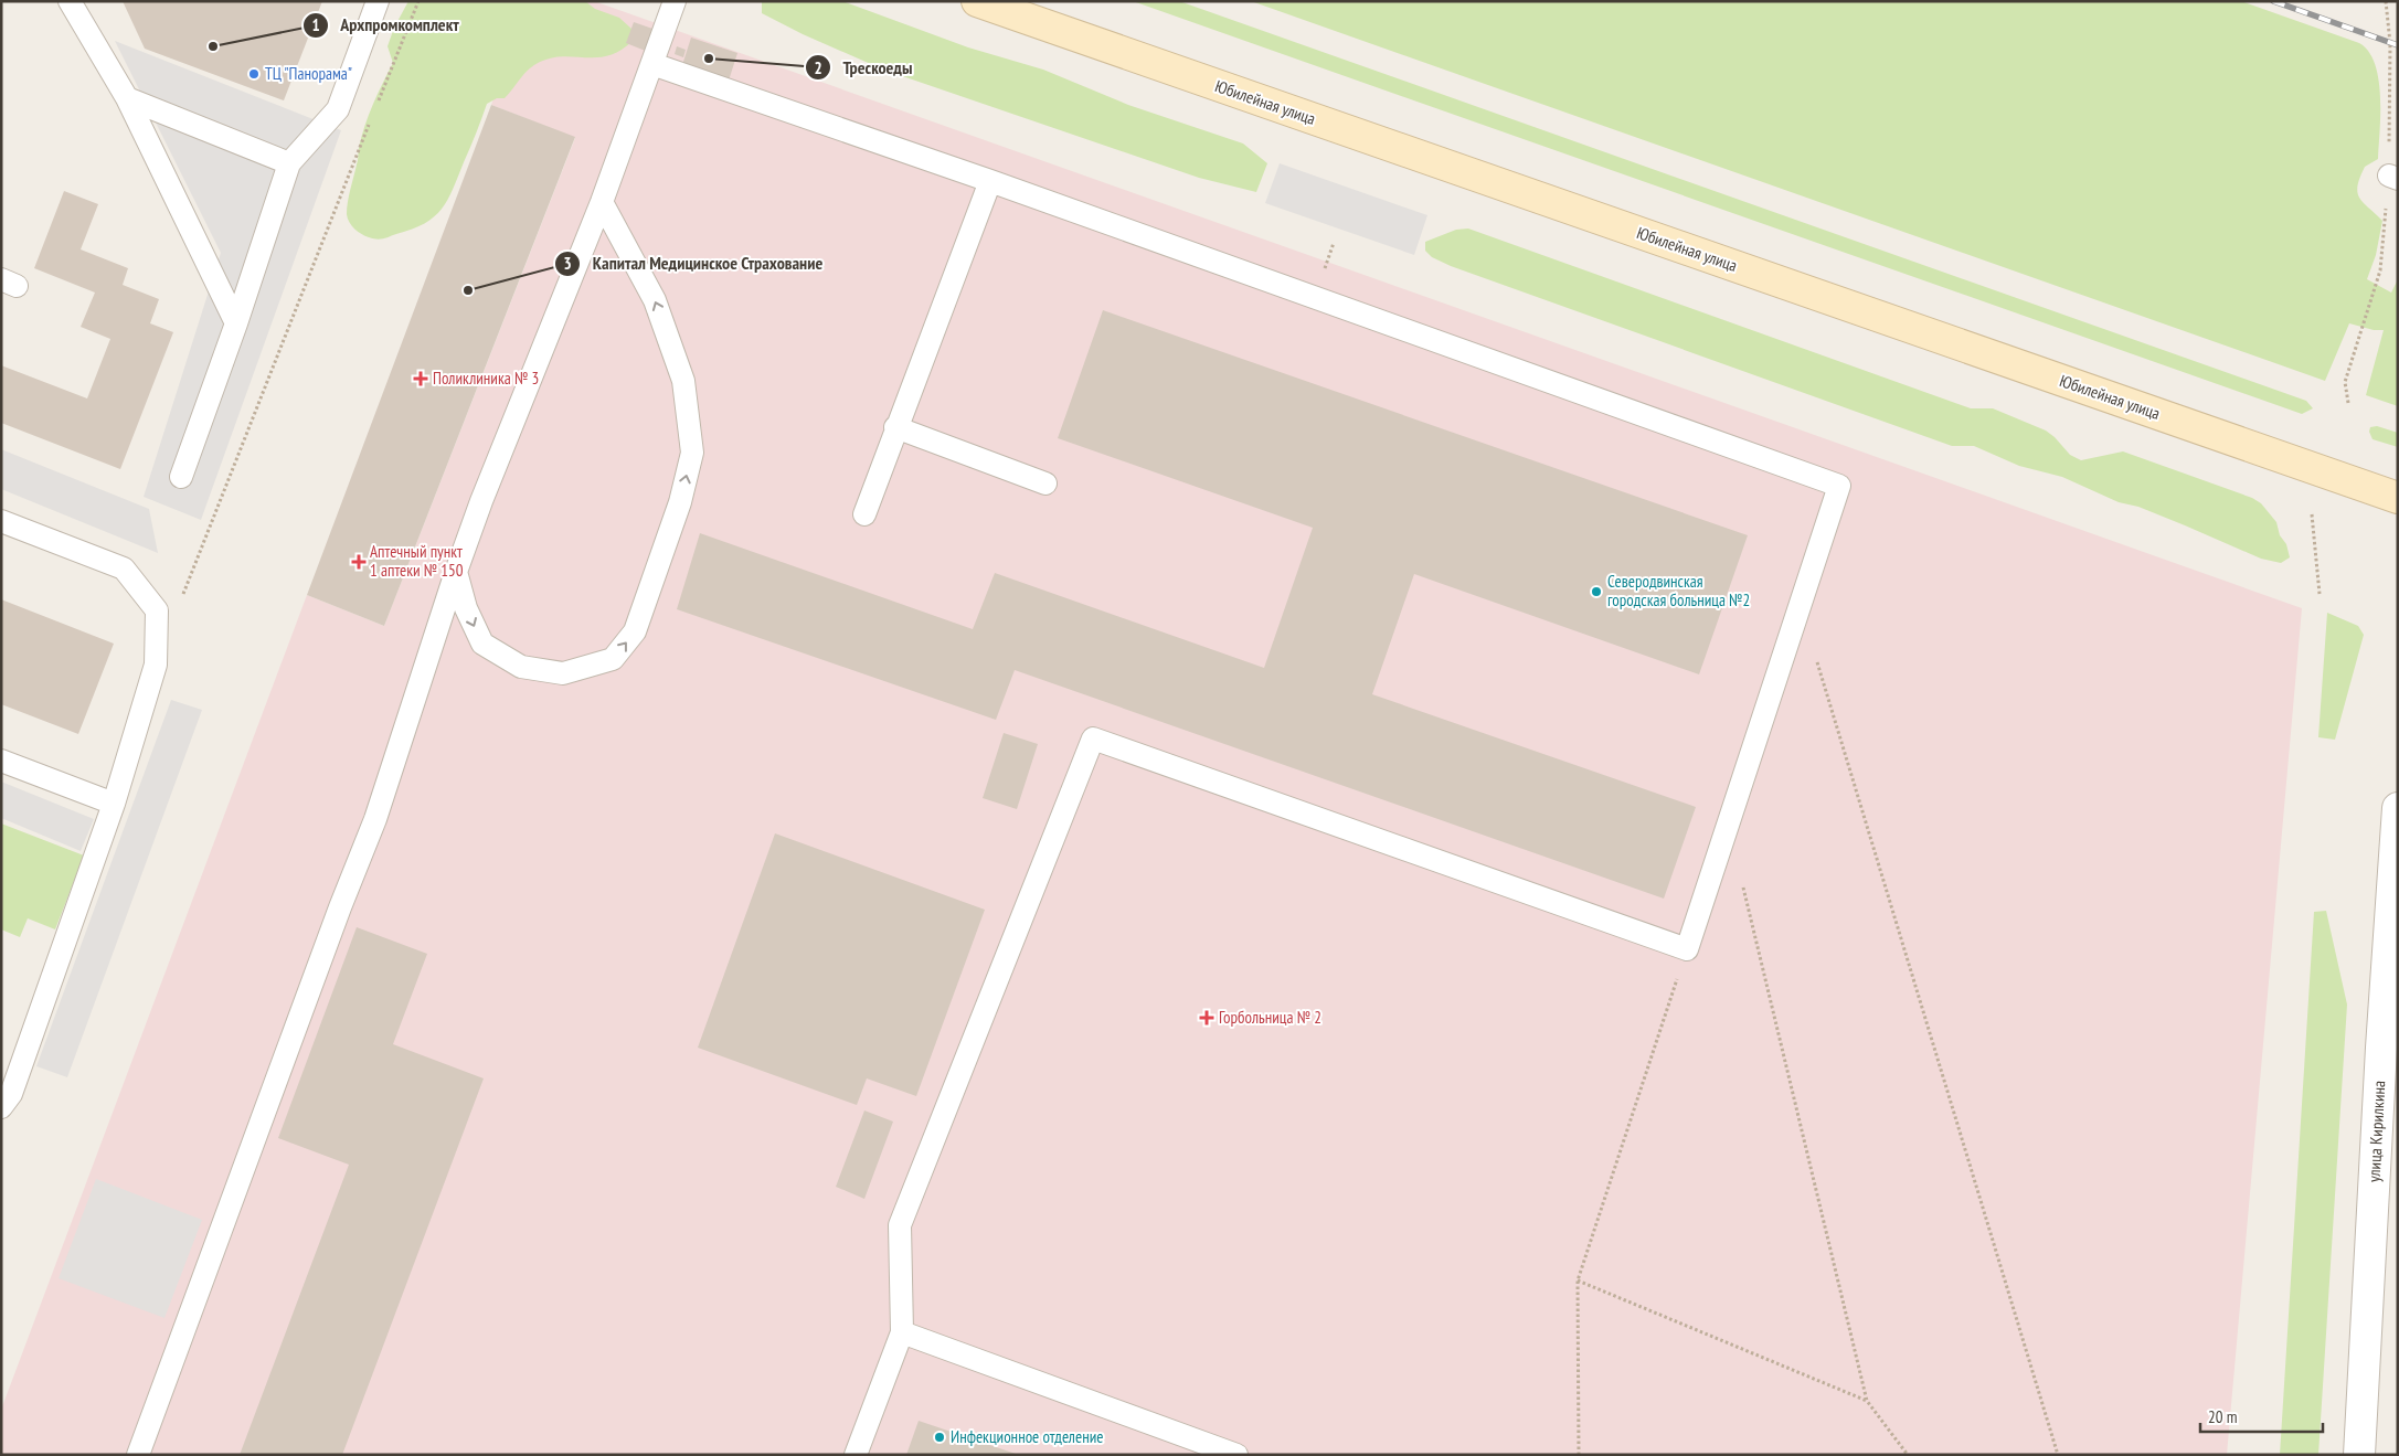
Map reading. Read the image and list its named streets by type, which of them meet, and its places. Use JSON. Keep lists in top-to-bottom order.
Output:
{
  "streets": {
    "main road": ["Юбилейная улица"],
    "street": ["улица Кирилкина"]
  },
  "places": {
    "other": [
      "Архпромкомплект",
      "Трескоеды",
      "ТЦ \"Панорама\"",
      "Капитал Медицинское Страхование",
      "Северодвинская городская больница №2",
      "Инфекционное отделение"
    ],
    "health": ["Поликлиника № 3", "Аптечный пункт 1 аптеки № 150", "Горбольница № 2"]
  },
  "scale_bar": "20 m"
}
